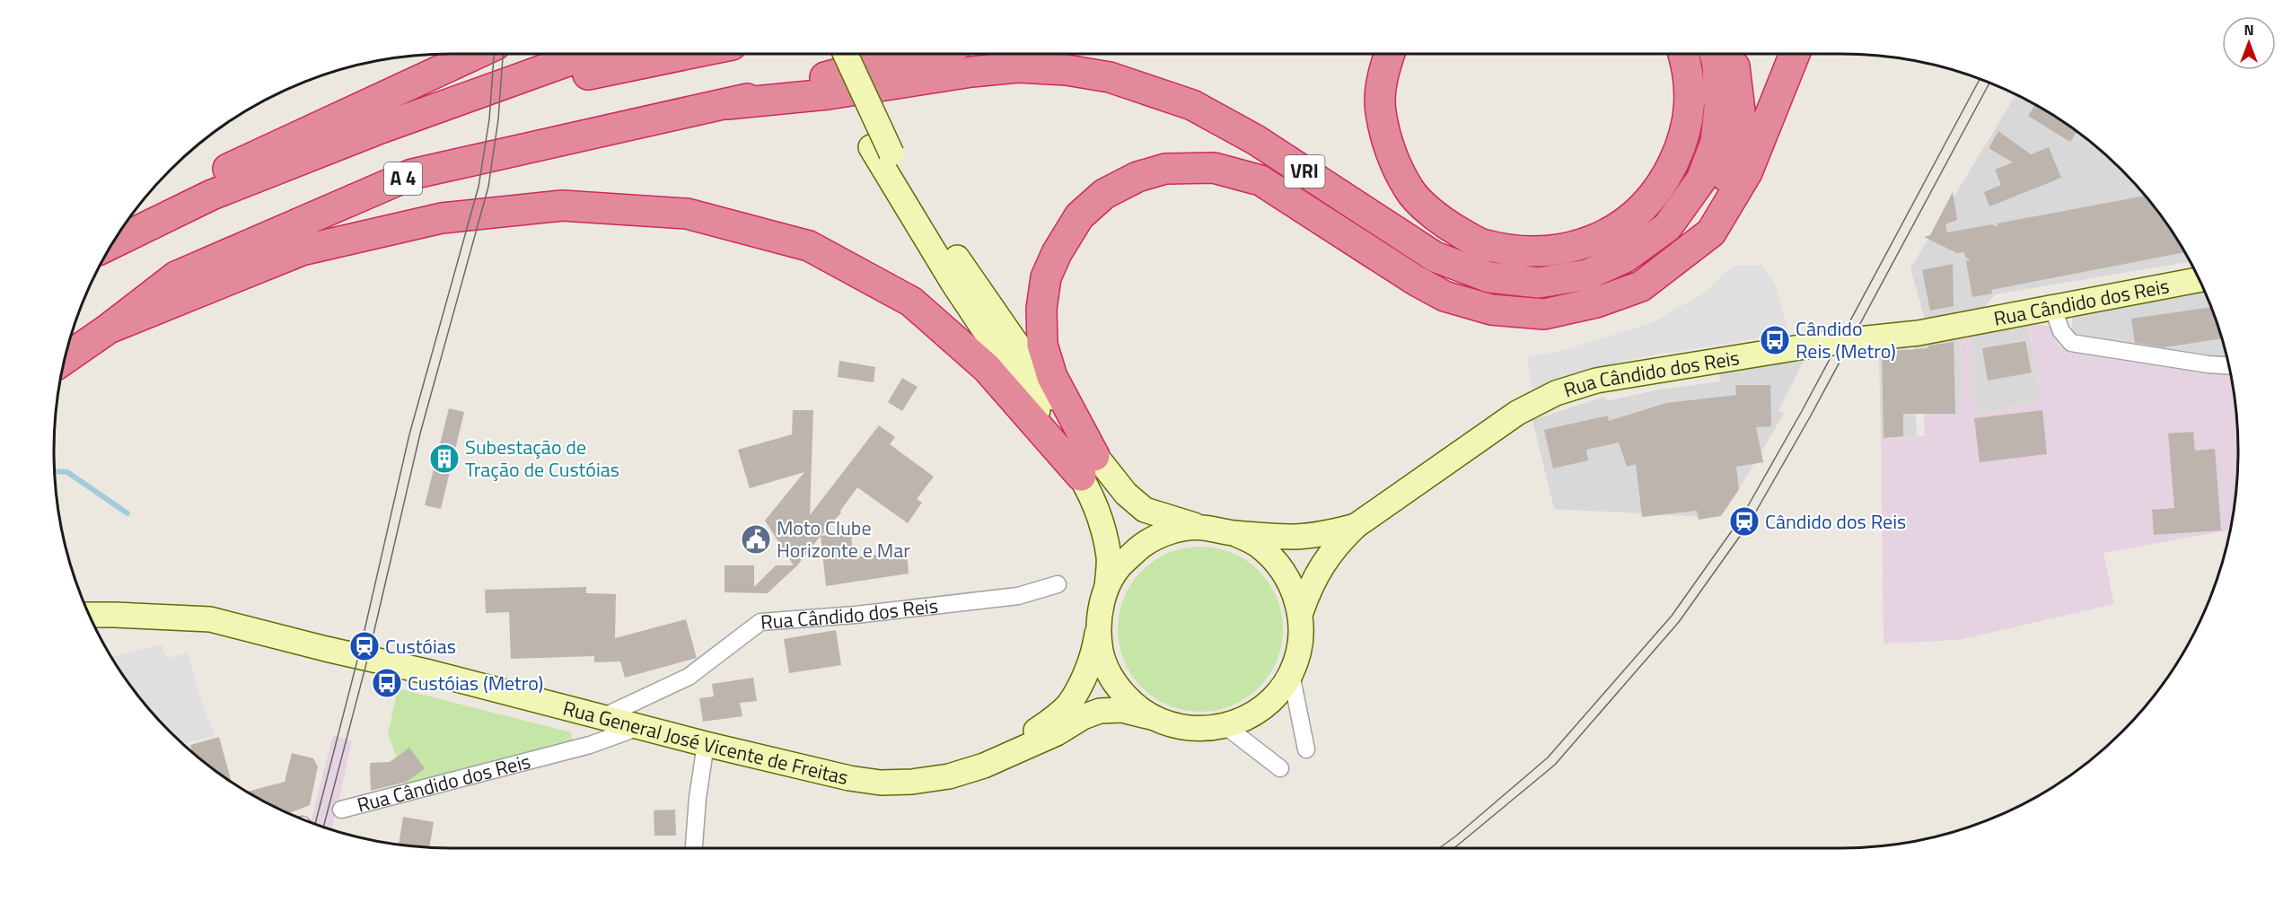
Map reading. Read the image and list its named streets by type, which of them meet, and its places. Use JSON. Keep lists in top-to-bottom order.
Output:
{
  "streets": {
    "highway": ["VRI", "A 4"],
    "main road": ["Rua Cândido dos Reis", "Rua General José Vicente de Freitas"]
  },
  "crossings": [
    ["VRI", "A 4"],
    ["Rua Cândido dos Reis", "Rua General José Vicente de Freitas"]
  ],
  "places": {
    "bus stop": ["Cândido Reis (Metro)", "Custóias (Metro)"],
    "building": ["Subestação de Tração de Custóias"],
    "station": ["Cândido dos Reis", "Custóias"],
    "public building": ["Moto Clube Horizonte e Mar"]
  },
  "north": "top"
}
